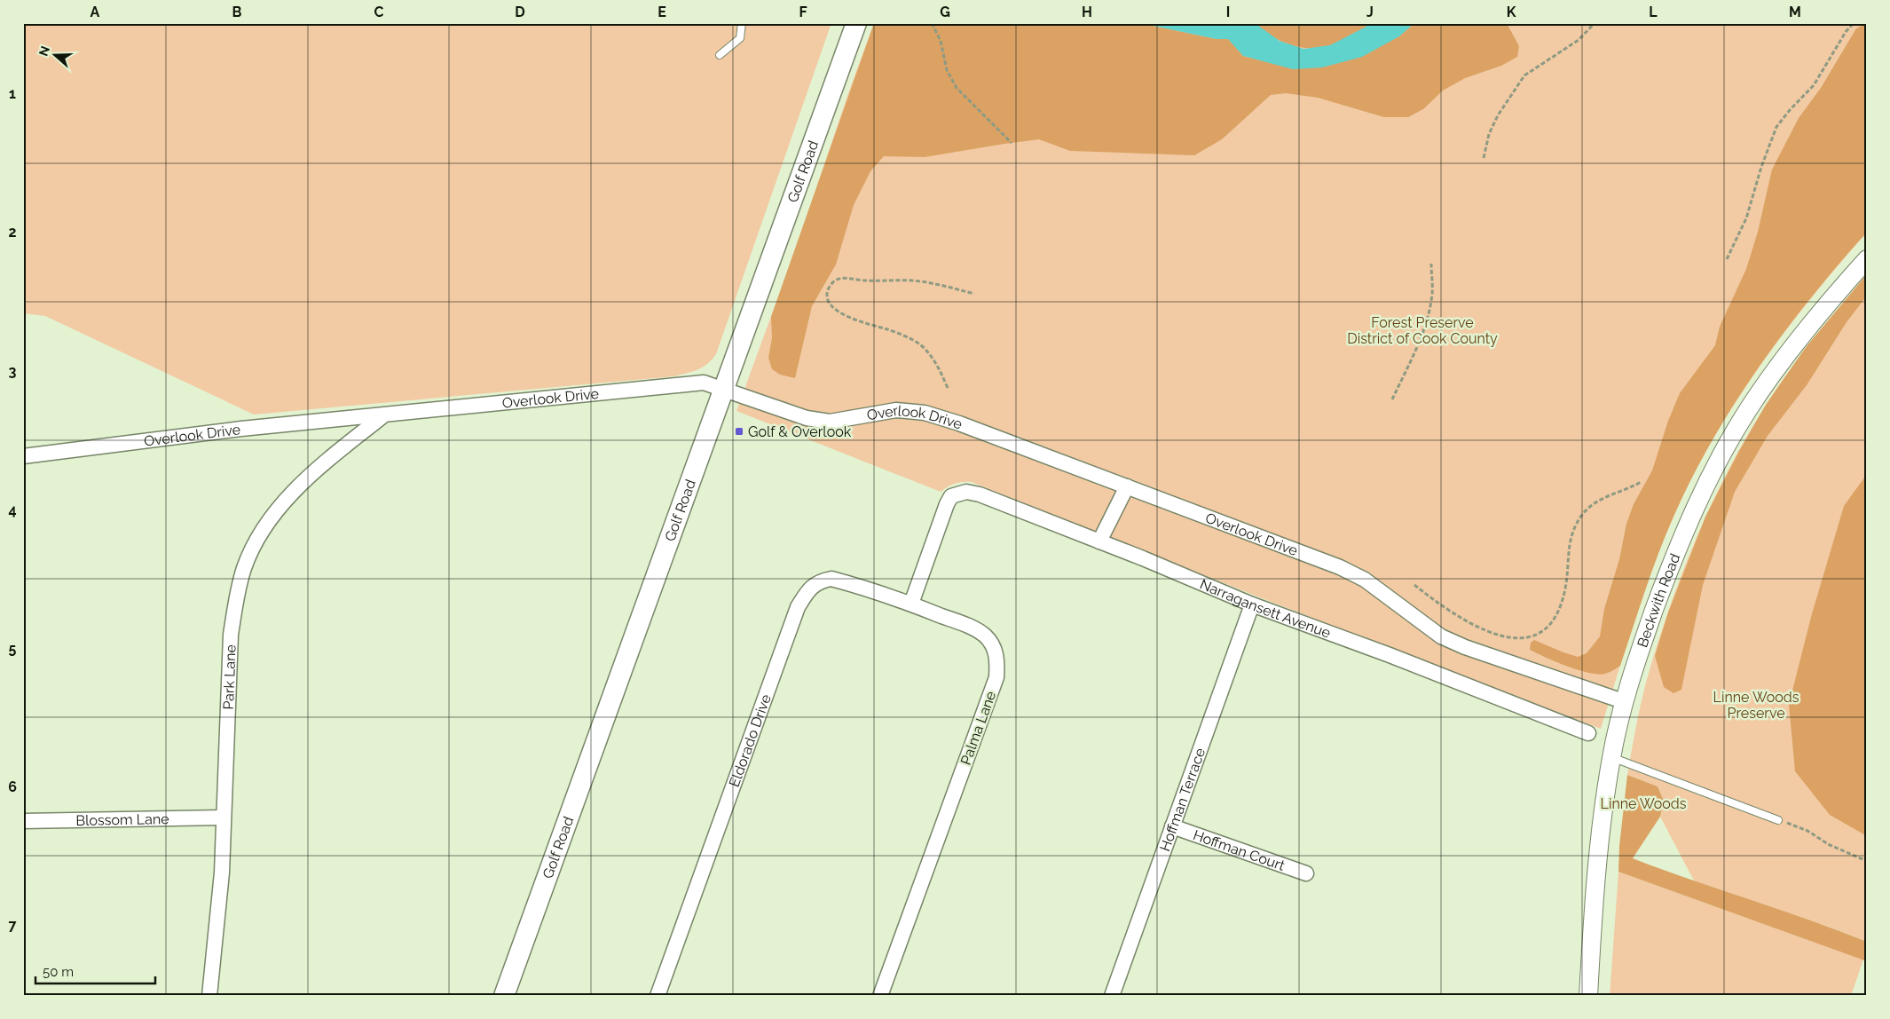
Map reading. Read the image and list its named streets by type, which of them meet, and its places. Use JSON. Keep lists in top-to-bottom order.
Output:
{
  "streets": {
    "main road": ["Golf Road"],
    "street": [
      "Overlook Drive",
      "Beckwith Road",
      "Narragansett Avenue",
      "Park Lane",
      "Palma Lane",
      "Eldorado Drive",
      "Hoffman Terrace",
      "Blossom Lane",
      "Hoffman Court"
    ]
  },
  "crossings": [
    ["Golf Road", "Overlook Drive"],
    ["Overlook Drive", "Beckwith Road"],
    ["Overlook Drive", "Park Lane"],
    ["Narragansett Avenue", "Palma Lane"],
    ["Narragansett Avenue", "Eldorado Drive"],
    ["Narragansett Avenue", "Hoffman Terrace"],
    ["Park Lane", "Blossom Lane"],
    ["Palma Lane", "Eldorado Drive"],
    ["Hoffman Terrace", "Hoffman Court"]
  ],
  "parks": ["Forest Preserve District of Cook County", "Linne Woods Preserve", "Linne Woods"],
  "places": {
    "transit": ["Golf & Overlook"]
  },
  "scale_bar": "50 m",
  "north": "left",
  "grid": {
    "columns": [
      "A",
      "B",
      "C",
      "D",
      "E",
      "F",
      "G",
      "H",
      "I",
      "J",
      "K",
      "L",
      "M"
    ],
    "rows": [
      "1",
      "2",
      "3",
      "4",
      "5",
      "6",
      "7"
    ]
  }
}
